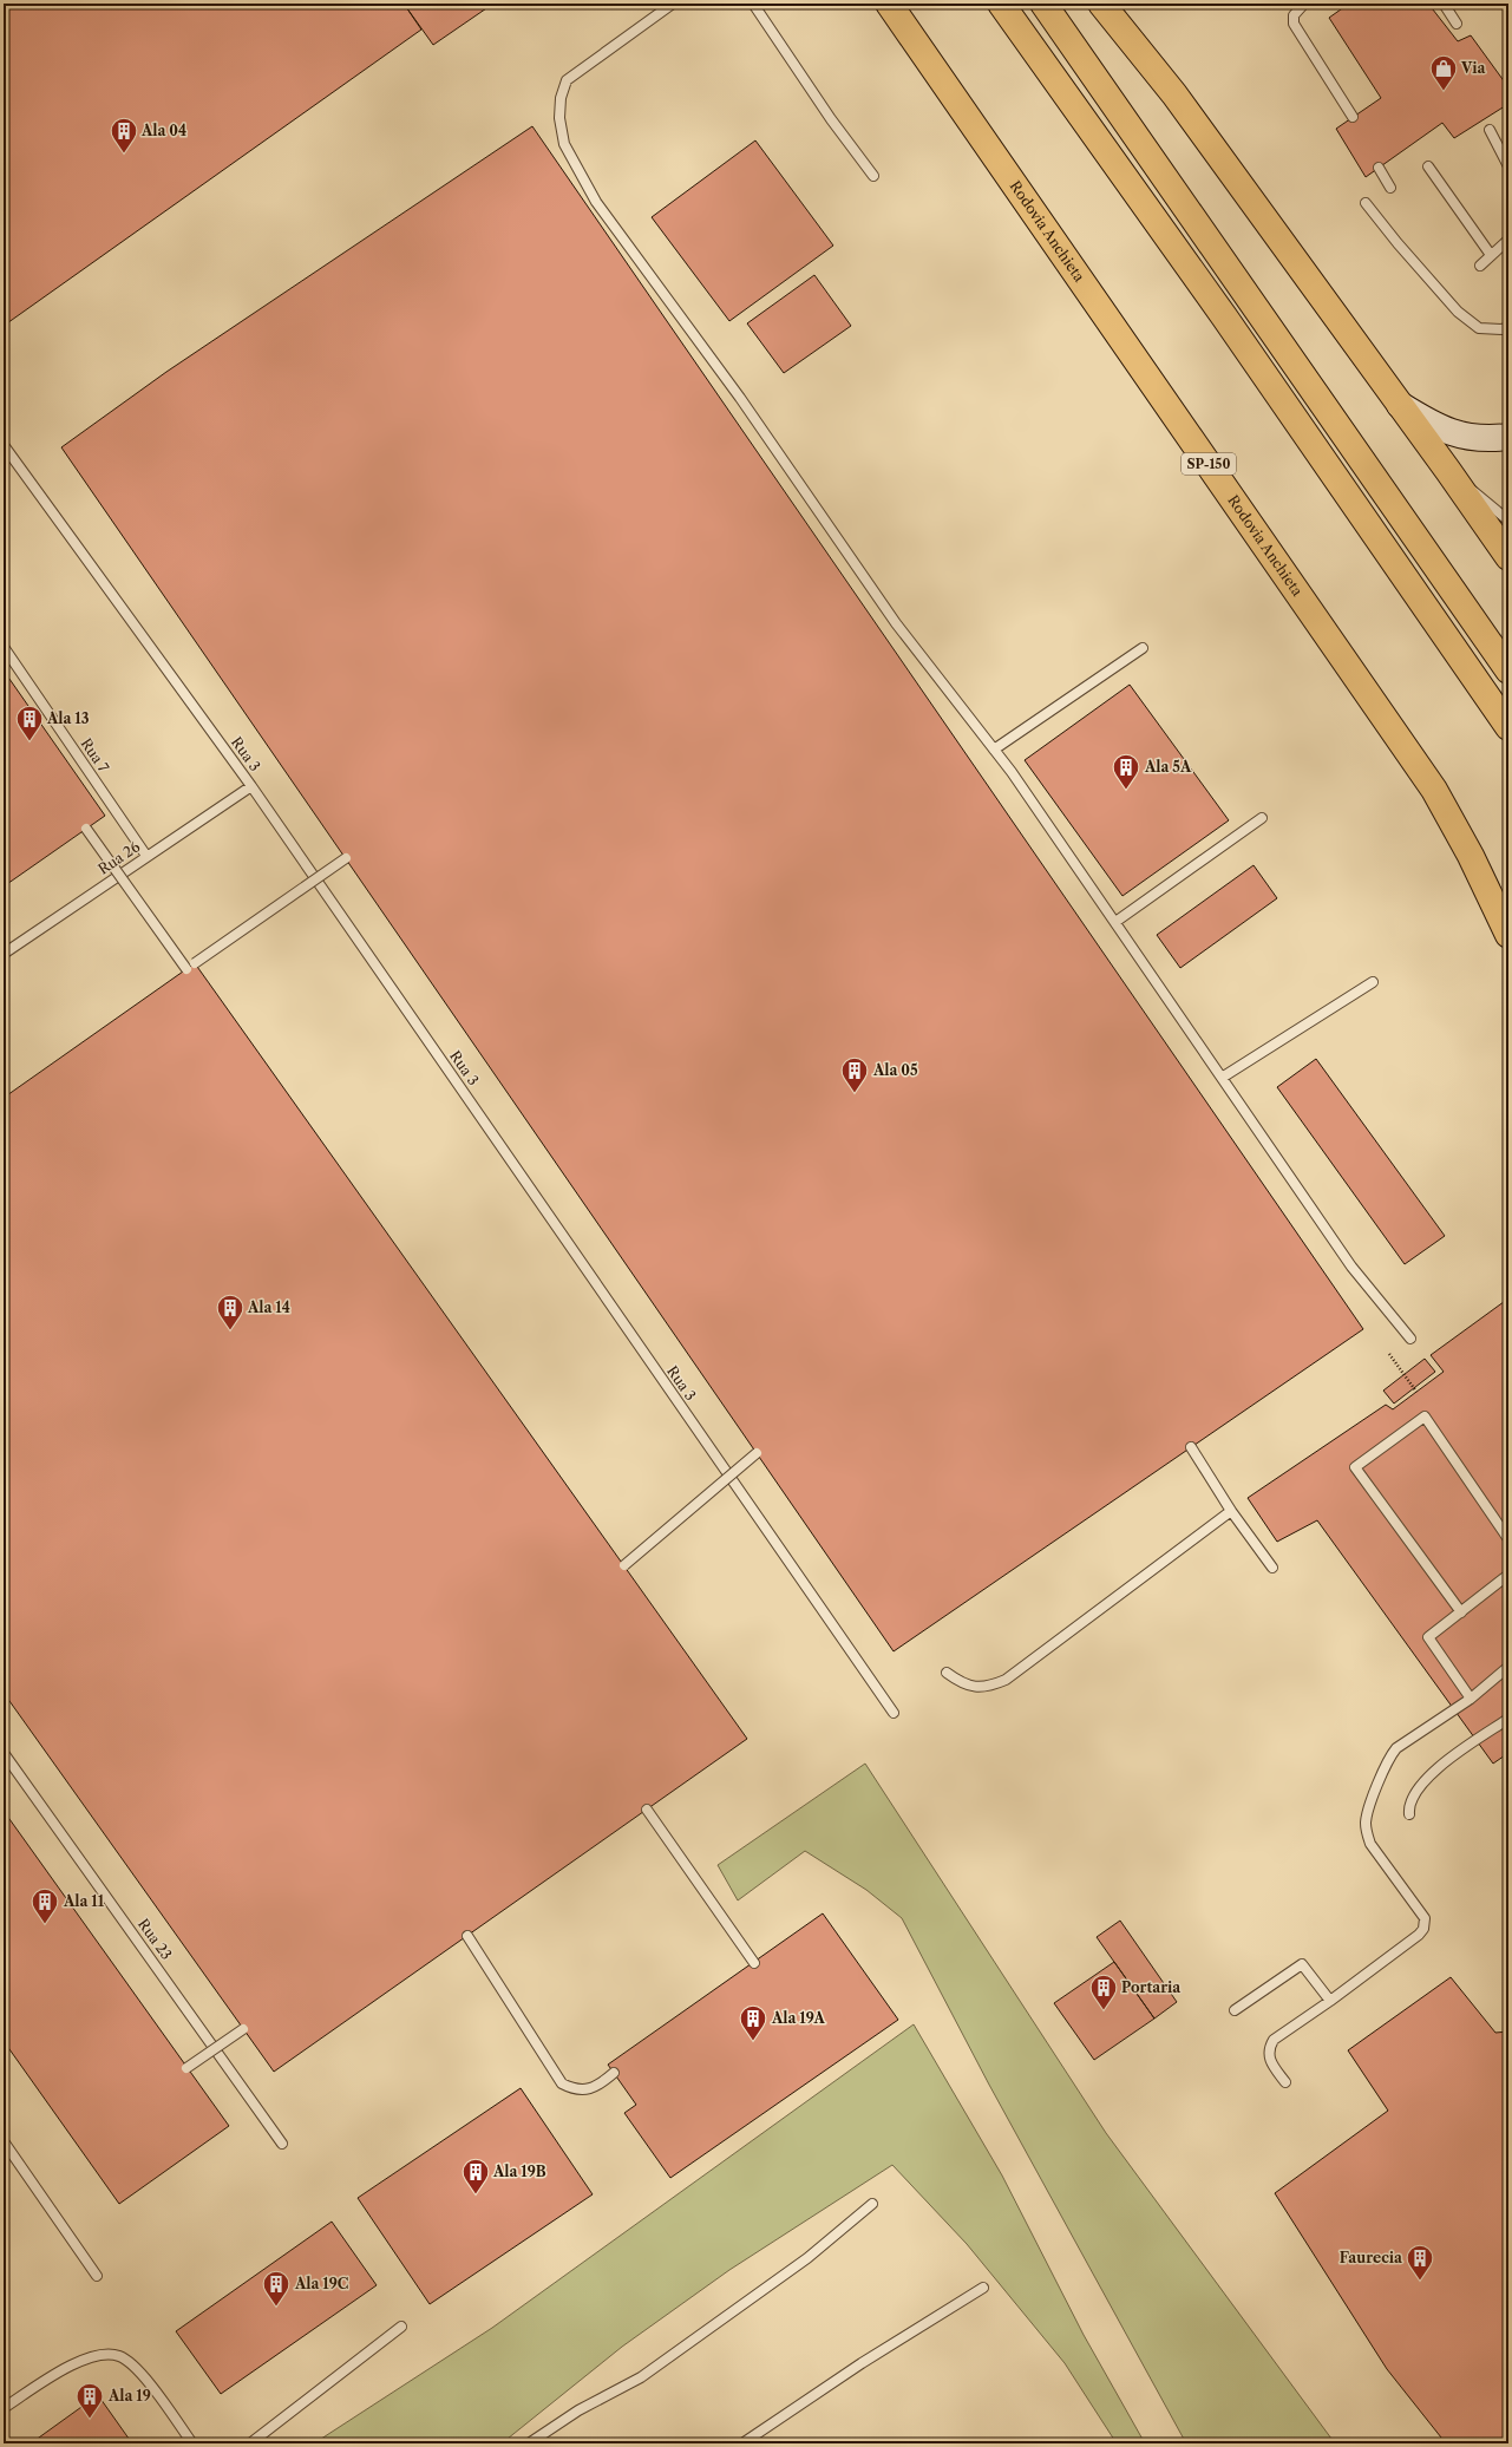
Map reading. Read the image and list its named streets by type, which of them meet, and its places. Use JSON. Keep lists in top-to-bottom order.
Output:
{
  "streets": {
    "highway": ["Rodovia Anchieta", "SP-150"],
    "lane": [
      "Rua 3",
      "Rua 7",
      "Rua 26",
      "Rua 23"
    ]
  },
  "crossings": [
    ["Rua 3", "Rua 26"],
    ["Rua 7", "Rua 26"]
  ],
  "places": {
    "shop": ["Via"],
    "building": [
      "Ala 04",
      "Ala 13",
      "Ala 5A",
      "Ala 05",
      "Ala 14",
      "Ala 11",
      "Portaria",
      "Ala 19A",
      "Ala 19B",
      "Faurecia",
      "Ala 19C",
      "Ala 19"
    ]
  }
}
